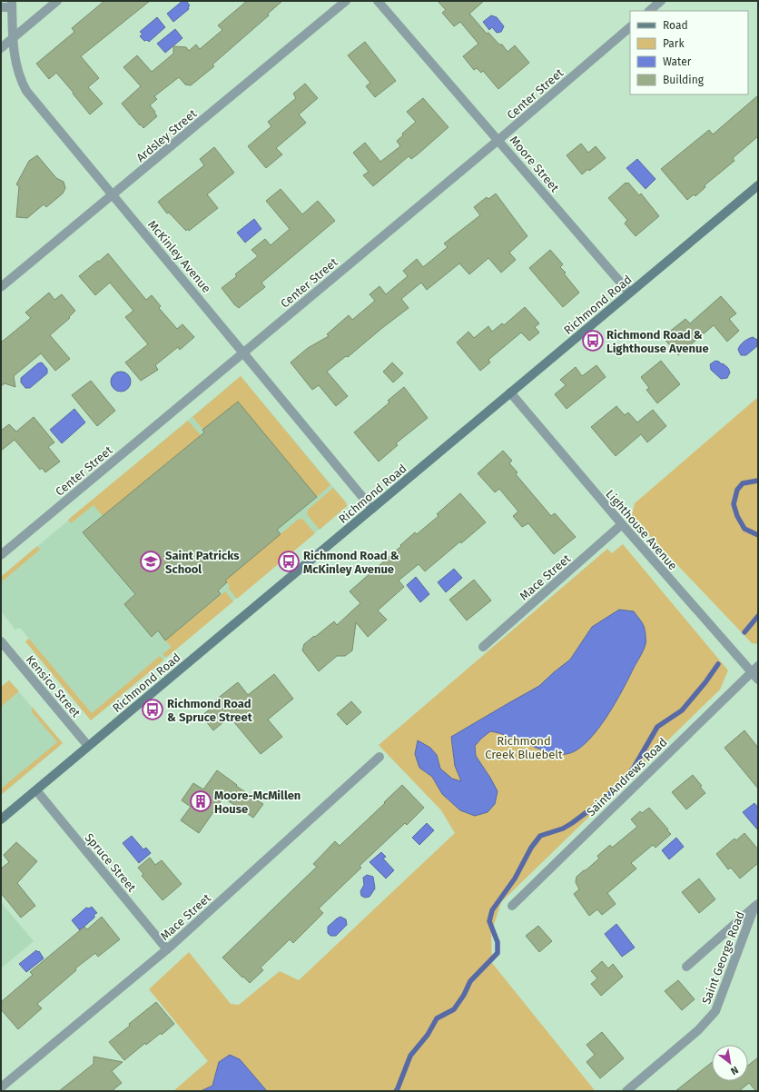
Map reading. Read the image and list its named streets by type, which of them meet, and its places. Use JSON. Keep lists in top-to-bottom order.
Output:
{
  "streets": {
    "street": [
      "Center Street",
      "Ardsley Street",
      "Moore Street",
      "McKinley Avenue",
      "Richmond Road",
      "Lighthouse Avenue",
      "Mace Street",
      "Kensico Street",
      "Saint Andrews Road",
      "Spruce Street",
      "Saint George Road"
    ]
  },
  "crossings": [
    ["Center Street", "Moore Street"],
    ["Center Street", "McKinley Avenue"],
    ["Ardsley Street", "McKinley Avenue"],
    ["Moore Street", "Richmond Road"],
    ["McKinley Avenue", "Richmond Road"],
    ["Richmond Road", "Lighthouse Avenue"],
    ["Richmond Road", "Kensico Street"],
    ["Richmond Road", "Spruce Street"],
    ["Lighthouse Avenue", "Mace Street"],
    ["Lighthouse Avenue", "Saint Andrews Road"],
    ["Mace Street", "Spruce Street"]
  ],
  "parks": ["Richmond Creek Bluebelt"],
  "places": {
    "bus stop": ["Richmond Road & Lighthouse Avenue", "Richmond Road & McKinley Avenue", "Richmond Road & Spruce Street"],
    "school or university": ["Saint Patricks School"],
    "building": ["Moore-McMillen House"]
  },
  "legend": [
    "Road",
    "Park",
    "Water",
    "Building"
  ],
  "north": "bottom right"
}
